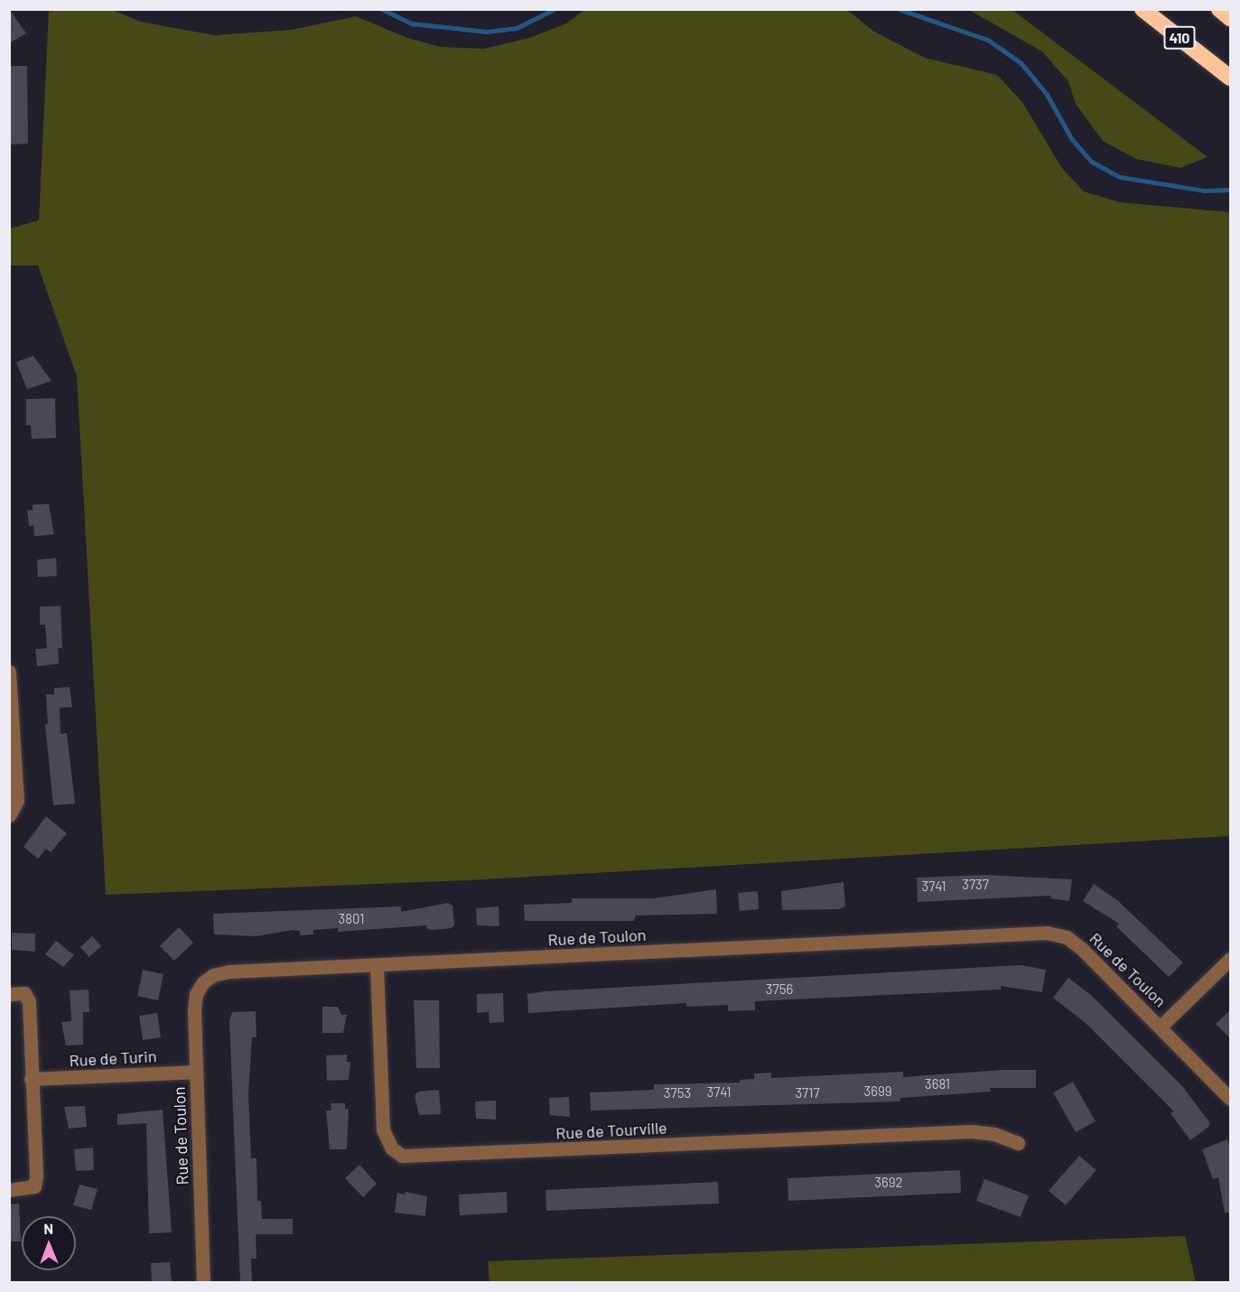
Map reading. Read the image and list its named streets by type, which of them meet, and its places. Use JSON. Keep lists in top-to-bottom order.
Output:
{
  "streets": {
    "highway": ["410"],
    "street": ["Rue de Toulon", "Rue de Turin", "Rue de Tourville"]
  },
  "crossings": [
    ["Rue de Toulon", "Rue de Turin"],
    ["Rue de Toulon", "Rue de Tourville"]
  ],
  "house_numbers": [
    "3737",
    "3741",
    "3801",
    "3756",
    "3681",
    "3699",
    "3741",
    "3753",
    "3717",
    "3692"
  ],
  "north": "top"
}
